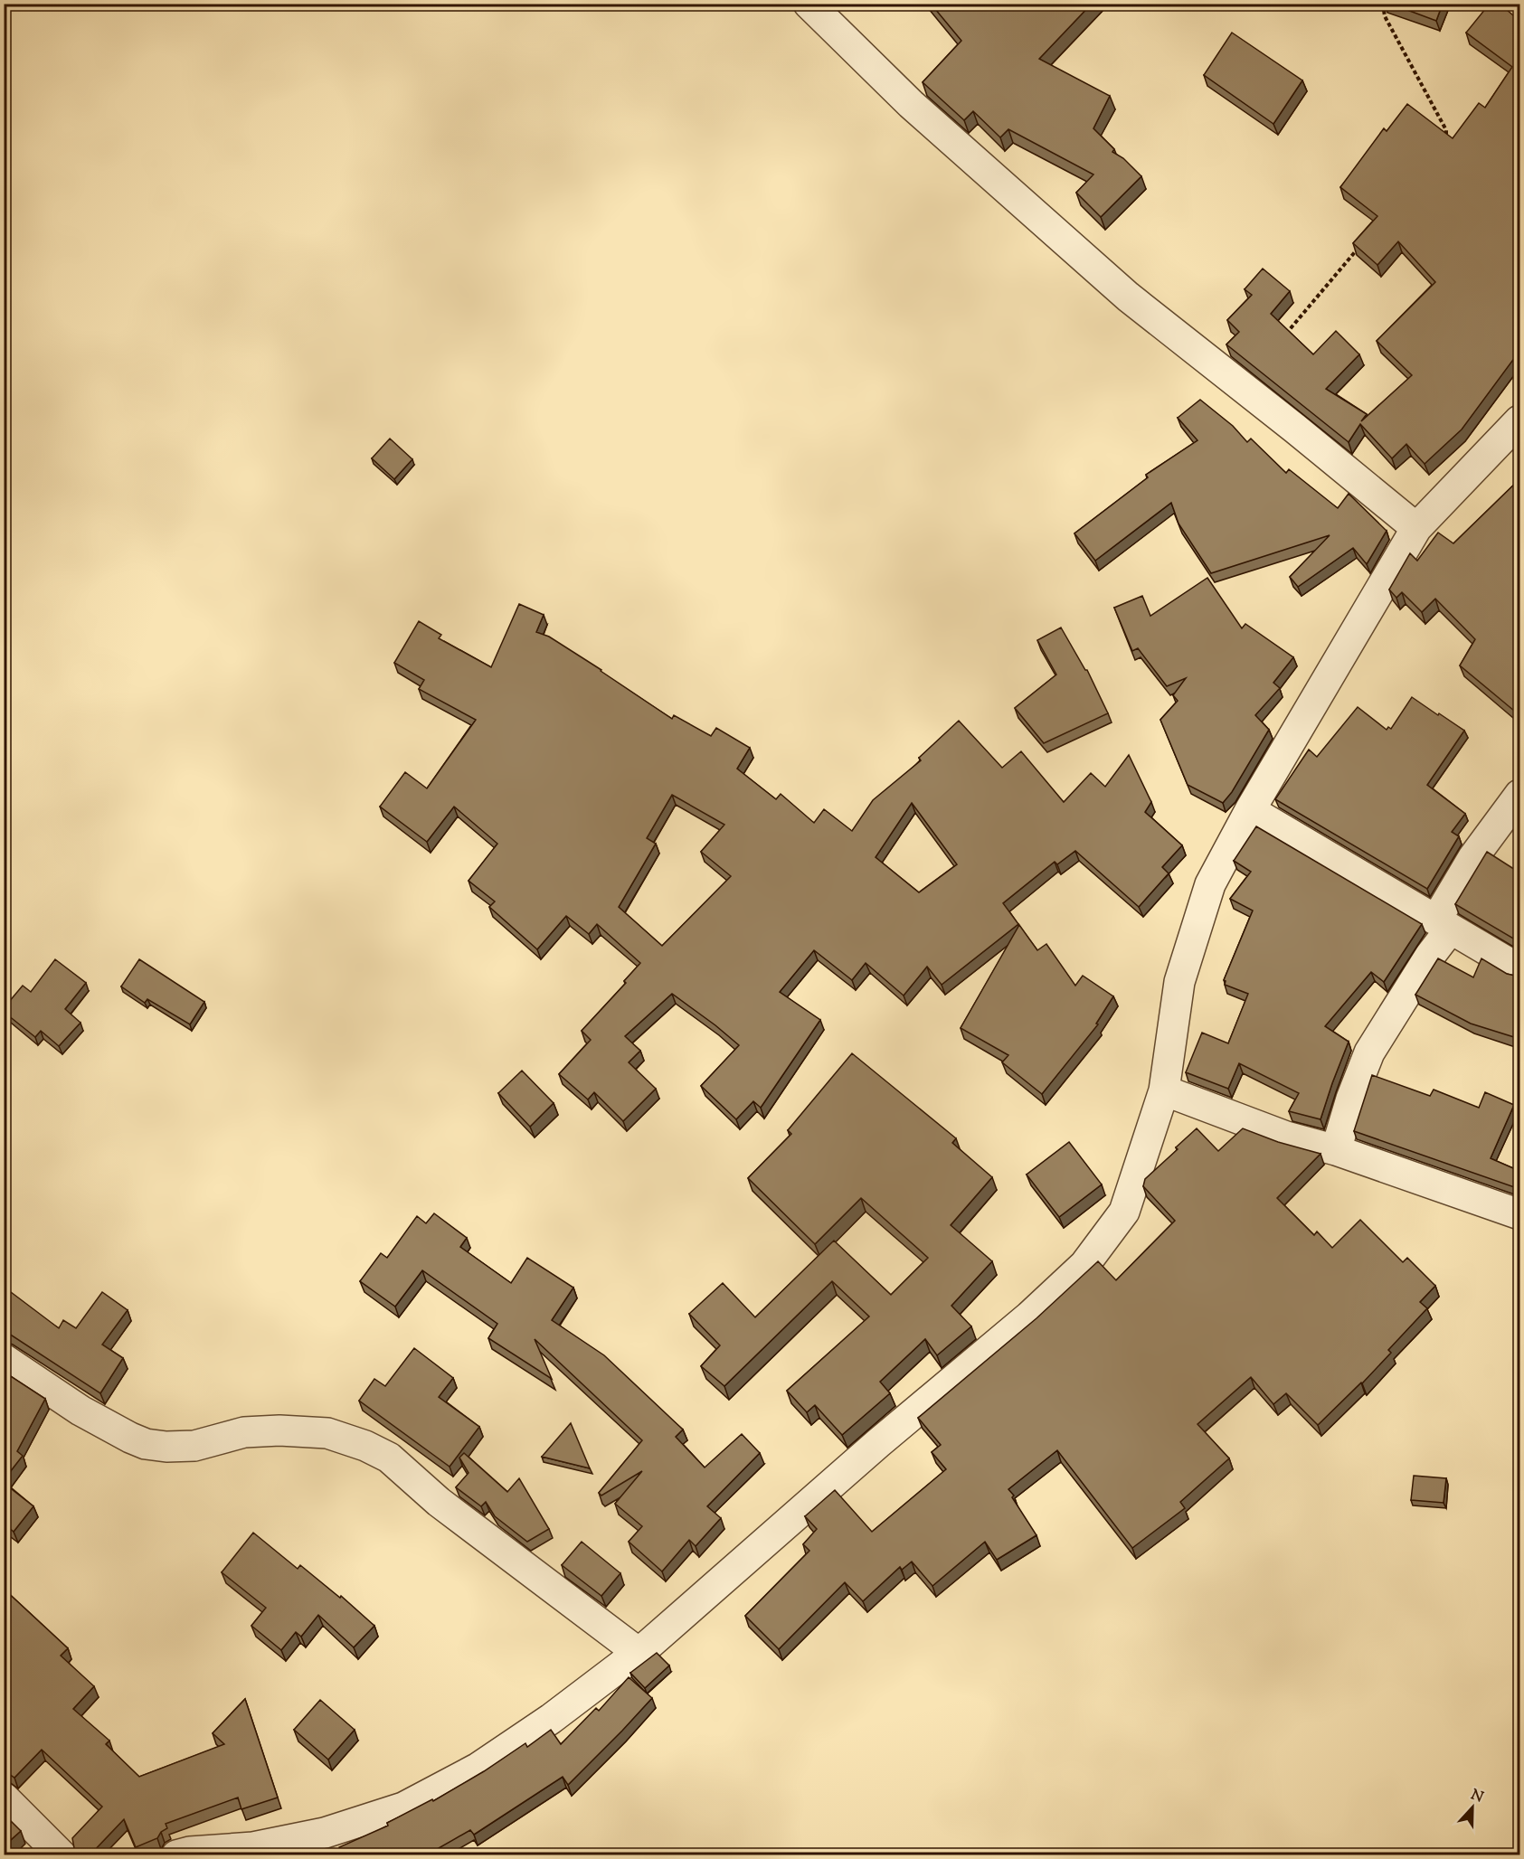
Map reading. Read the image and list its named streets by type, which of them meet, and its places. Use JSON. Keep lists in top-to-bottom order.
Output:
{
  "north": "top"
}
